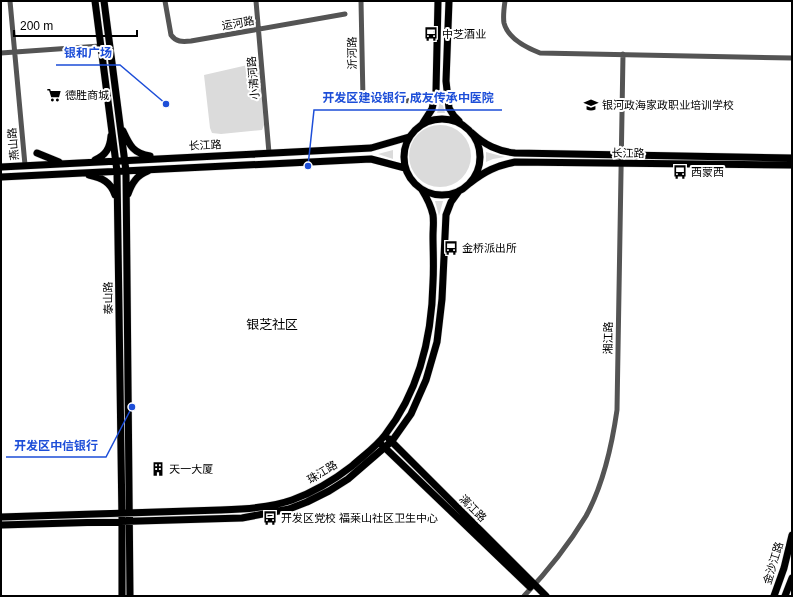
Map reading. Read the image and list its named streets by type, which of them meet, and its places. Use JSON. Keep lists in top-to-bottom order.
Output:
{
  "streets": {
    "main road": [
      "长江路",
      "泰山路",
      "珠江路",
      "漓江路",
      "金沙江路"
    ],
    "street": [
      "运河路",
      "沂河路",
      "小清河路",
      "燕山路",
      "湘江路"
    ]
  },
  "crossings": [
    ["运河路", "小清河路"],
    ["小清河路", "长江路"],
    ["燕山路", "长江路"],
    ["长江路", "泰山路"],
    ["长江路", "湘江路"],
    ["长江路", "珠江路"],
    ["泰山路", "珠江路"],
    ["湘江路", "漓江路"],
    ["珠江路", "漓江路"]
  ],
  "districts": ["银芝社区"],
  "places": {
    "bus stop": [
      "中芝酒业",
      "西蒙西",
      "金桥派出所",
      "开发区党校 福莱山社区卫生中心"
    ],
    "supermarket": ["德胜商城"],
    "other": ["银和广场", "开发区建设银行 成友传承中医院", "开发区中信银行"],
    "school or university": ["银河政海家政职业培训学校"],
    "building": ["天一大厦"]
  },
  "scale_bar": "200 m"
}
